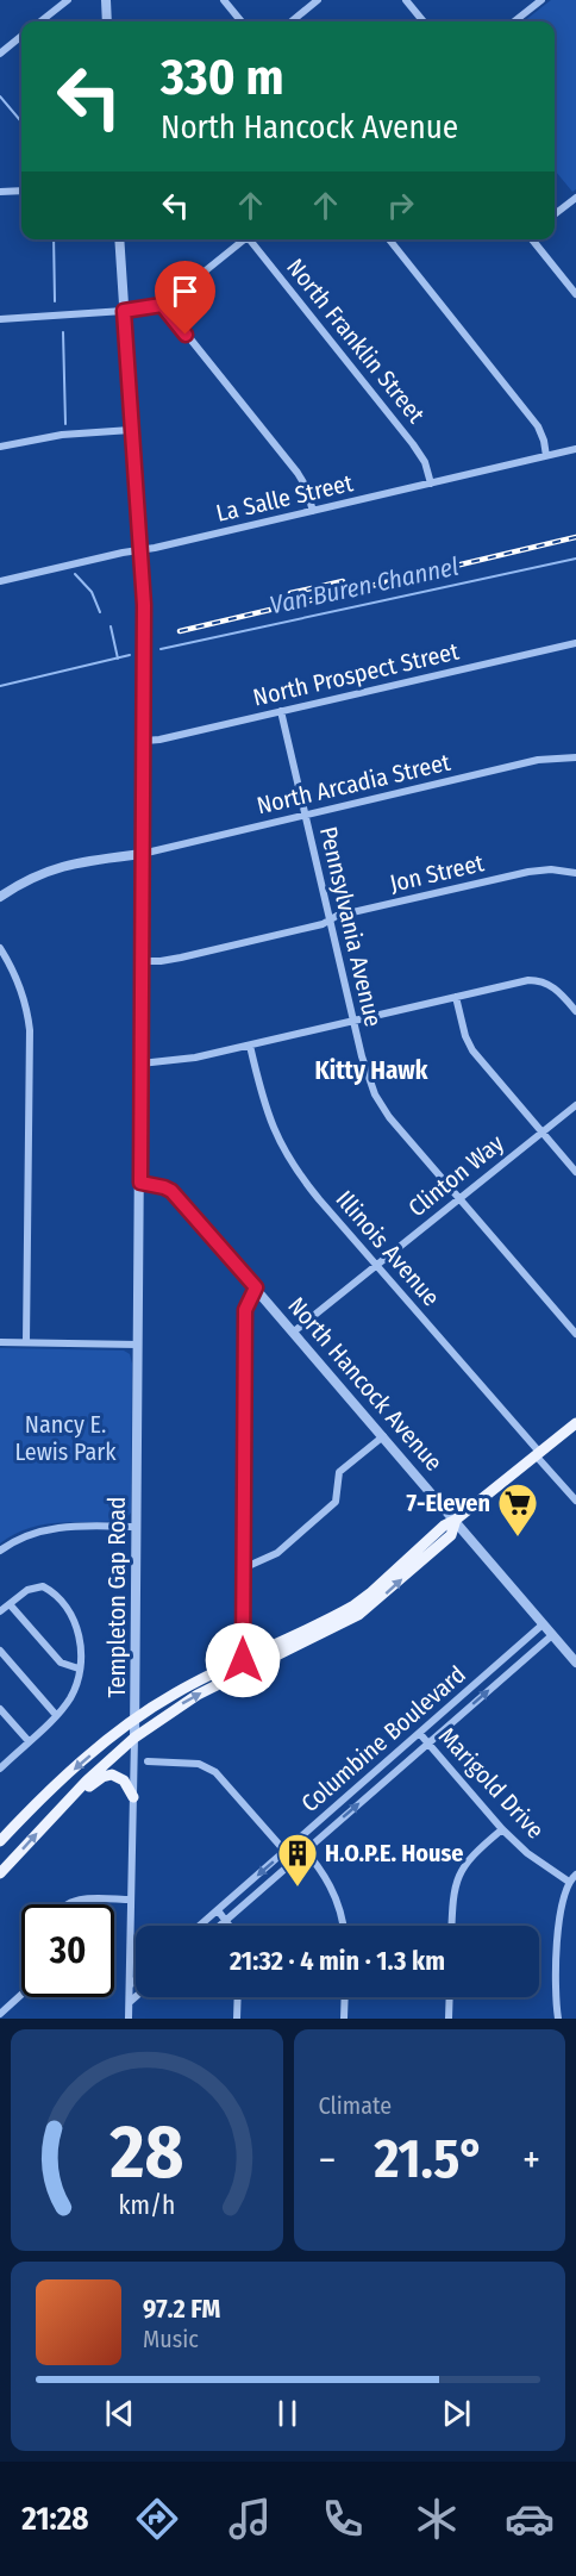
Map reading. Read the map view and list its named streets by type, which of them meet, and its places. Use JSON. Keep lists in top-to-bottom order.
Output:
{
  "streets": {
    "street": [
      "North Franklin Street",
      "La Salle Street",
      "North Prospect Street",
      "North Arcadia Street",
      "Jon Street",
      "Pennsylvania Avenue",
      "Clinton Way",
      "Illinois Avenue",
      "North Hancock Avenue",
      "Templeton Gap Road",
      "Columbine Boulevard",
      "Marigold Drive"
    ]
  },
  "crossings": [
    ["North Franklin Street", "La Salle Street"],
    ["La Salle Street", "Templeton Gap Road"],
    ["North Prospect Street", "Pennsylvania Avenue"],
    ["North Prospect Street", "Templeton Gap Road"],
    ["North Arcadia Street", "Pennsylvania Avenue"],
    ["North Arcadia Street", "Templeton Gap Road"],
    ["Jon Street", "Pennsylvania Avenue"],
    ["Jon Street", "Templeton Gap Road"],
    ["Pennsylvania Avenue", "Clinton Way"],
    ["Clinton Way", "Illinois Avenue"],
    ["Clinton Way", "North Hancock Avenue"],
    ["North Hancock Avenue", "Templeton Gap Road"],
    ["North Hancock Avenue", "Columbine Boulevard"],
    ["Columbine Boulevard", "Marigold Drive"]
  ],
  "districts": ["Kitty Hawk"],
  "water": ["Van Buren Channel"],
  "parks": ["Nancy E. Lewis Park"],
  "places": {
    "supermarket": ["7-Eleven"],
    "building": ["H.O.P.E. House"]
  },
  "page": {
    "turn": ["330 m", "North Hancock Avenue"],
    "limit": "30",
    "trip": "21:32 · 4 min · 1.3 km",
    "tile": "Climate",
    "heat": ["−", "21.5°", "+"],
    "song": ["97.2 FM", "Music"],
    "tabs": "21:28",
    "gauge": ["28", "km/h"]
  }
}
